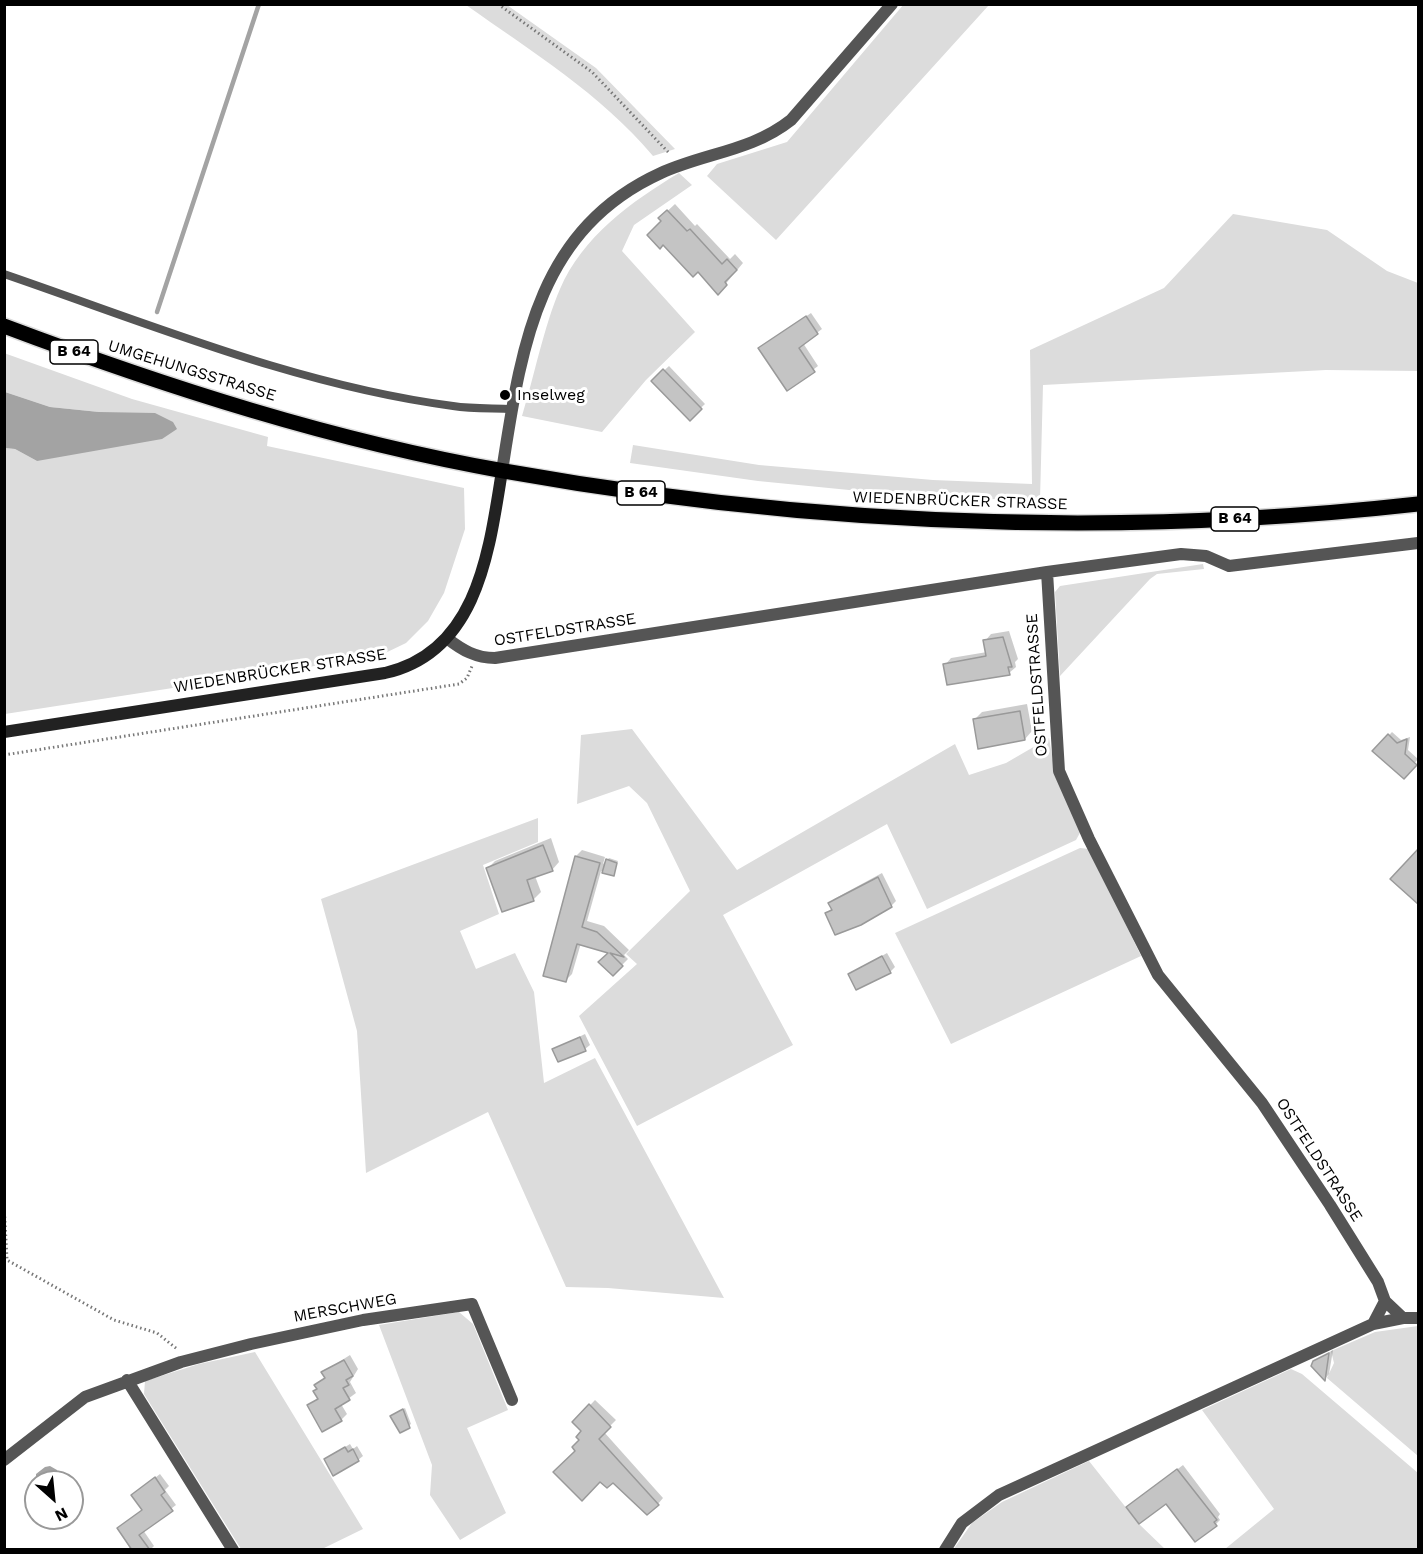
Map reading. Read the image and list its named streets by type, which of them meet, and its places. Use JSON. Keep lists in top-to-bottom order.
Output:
{
  "streets": {
    "main road": ["B 64", "UMGEHUNGSSTRASSE", "WIEDENBRÜCKER STRASSE"],
    "street": ["OSTFELDSTRASSE", "MERSCHWEG"]
  },
  "crossings": [
    ["UMGEHUNGSSTRASSE", "WIEDENBRÜCKER STRASSE"],
    ["WIEDENBRÜCKER STRASSE", "OSTFELDSTRASSE"]
  ],
  "places": ["Inselweg"],
  "north": "bottom right"
}
